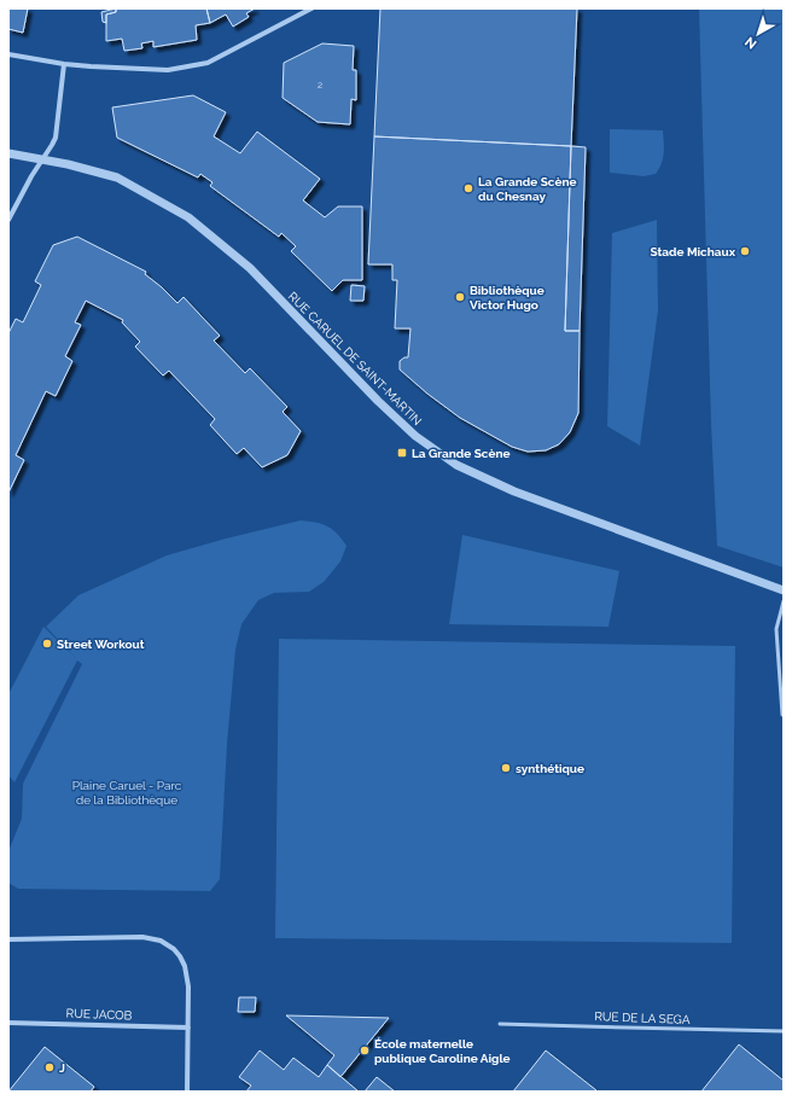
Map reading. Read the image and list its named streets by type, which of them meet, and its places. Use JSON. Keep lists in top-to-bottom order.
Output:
{
  "streets": {
    "street": ["RUE CARUEL DE SAINT-MARTIN", "RUE JACOB"],
    "lane": ["RUE DE LA SEGA"]
  },
  "parks": ["Plaine Caruel - Parc de la Bibliothèque"],
  "places": {
    "other": [
      "La Grande Scène du Chesnay",
      "Stade Michaux",
      "Bibliothèque Victor Hugo",
      "Street Workout",
      "synthétique",
      "École maternelle publique Caroline Aigle",
      "J"
    ],
    "transit": ["La Grande Scène"]
  },
  "house_numbers": ["2"],
  "north": "bottom left"
}
